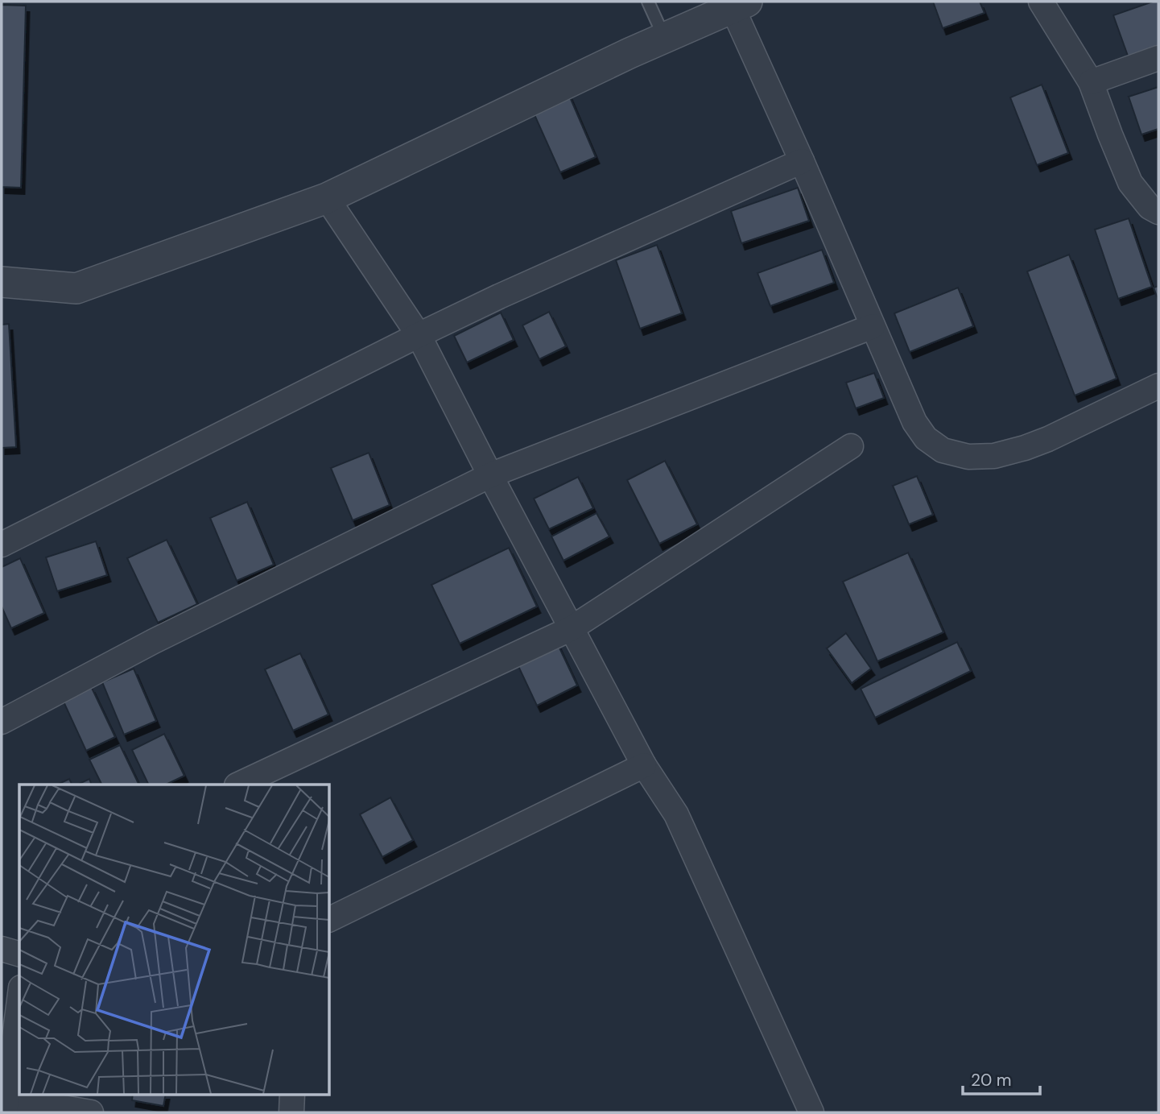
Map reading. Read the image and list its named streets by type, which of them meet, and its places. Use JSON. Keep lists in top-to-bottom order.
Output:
{
  "scale_bar": "20 m"
}
